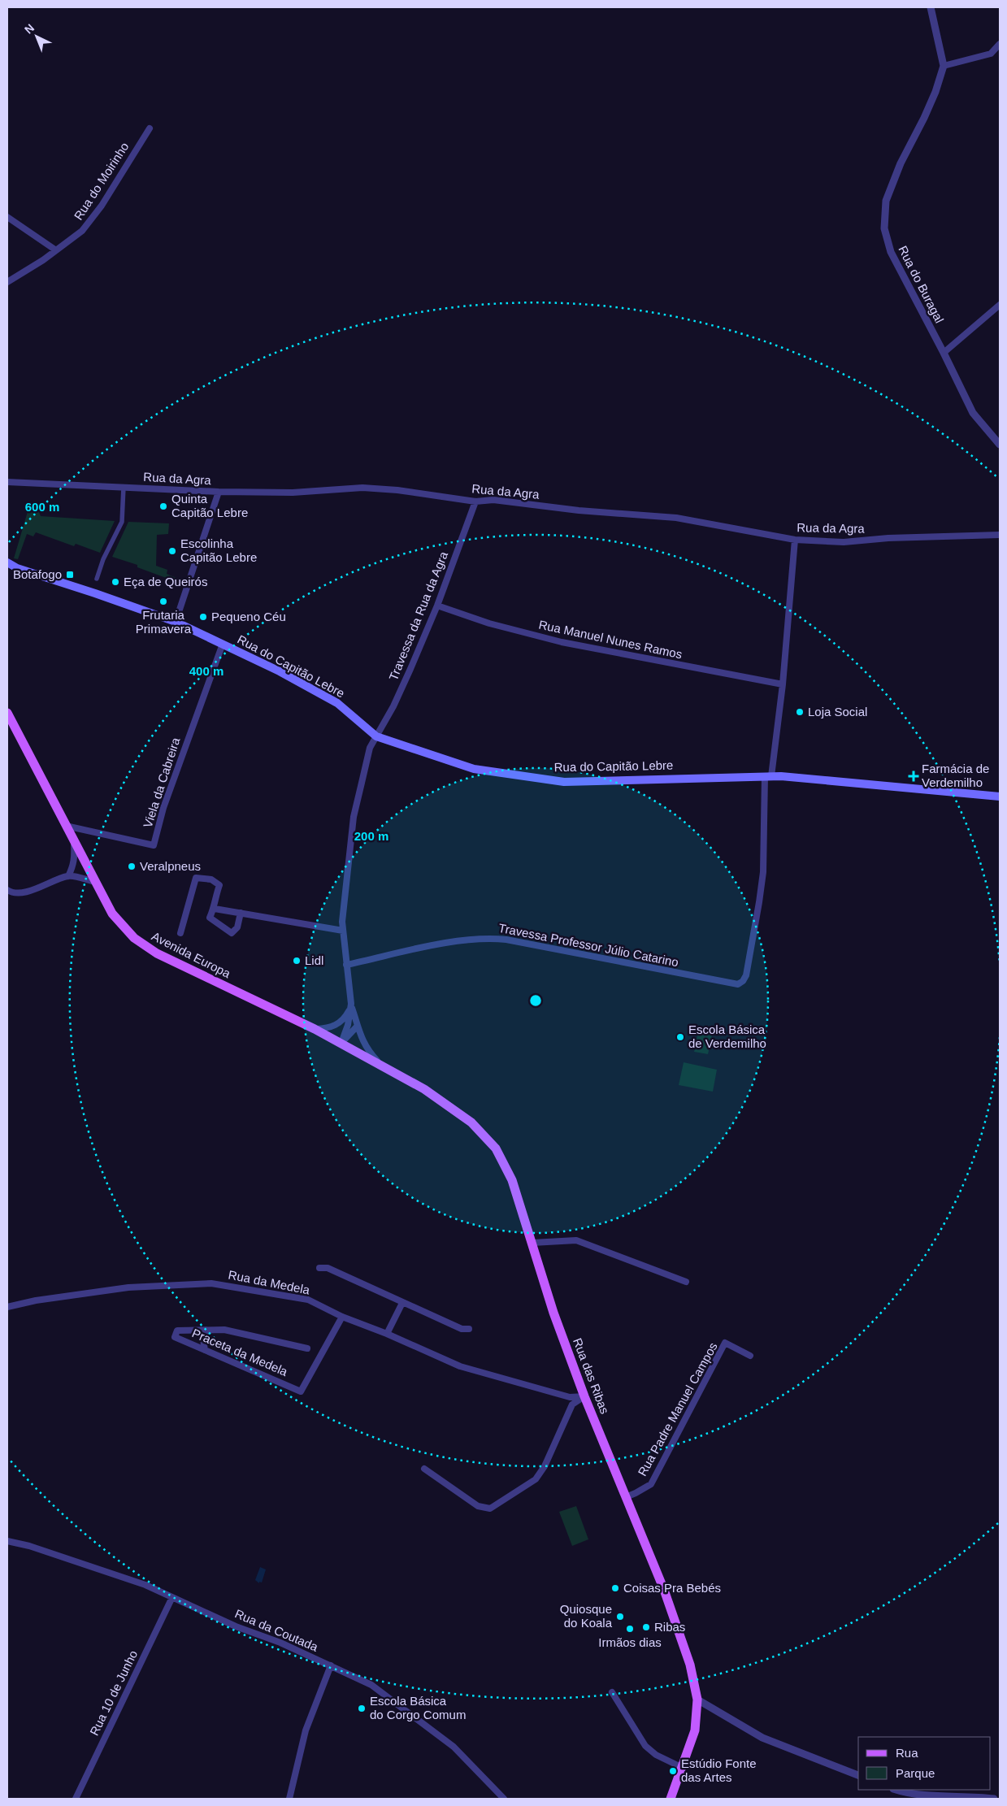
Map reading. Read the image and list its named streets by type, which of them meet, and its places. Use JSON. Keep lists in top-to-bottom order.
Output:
{
  "streets": {
    "main road": ["Rua do Capitão Lebre", "Avenida Europa", "Rua das Ribas"],
    "street": [
      "Rua do Moirinho",
      "Rua do Buragal",
      "Rua da Agra",
      "Travessa da Rua da Agra",
      "Rua Manuel Nunes Ramos",
      "Viela da Cabreira",
      "Travessa Professor Júlio Catarino",
      "Rua da Medela",
      "Praceta da Medela",
      "Rua Padre Manuel Campos",
      "Rua da Coutada",
      "Rua 10 de Junho"
    ]
  },
  "crossings": [
    ["Rua da Agra", "Travessa da Rua da Agra"],
    ["Travessa da Rua da Agra", "Rua Manuel Nunes Ramos"],
    ["Travessa da Rua da Agra", "Rua do Capitão Lebre"],
    ["Travessa da Rua da Agra", "Travessa Professor Júlio Catarino"],
    ["Rua do Capitão Lebre", "Viela da Cabreira"],
    ["Rua do Capitão Lebre", "Travessa Professor Júlio Catarino"],
    ["Viela da Cabreira", "Avenida Europa"],
    ["Avenida Europa", "Rua das Ribas"],
    ["Rua da Medela", "Praceta da Medela"],
    ["Rua da Medela", "Rua das Ribas"],
    ["Rua das Ribas", "Rua Padre Manuel Campos"],
    ["Rua da Coutada", "Rua 10 de Junho"]
  ],
  "places": {
    "other": [
      "Quinta Capitão Lebre",
      "Escolinha Capitão Lebre",
      "Eça de Queirós",
      "Frutaria Primavera",
      "Pequeno Céu",
      "Loja Social",
      "Veralpneus",
      "Lidl",
      "Escola Básica de Verdemilho",
      "Coisas Pra Bebés",
      "Quiosque do Koala",
      "Ribas",
      "Irmãos dias",
      "Escola Básica do Corgo Comum",
      "Estúdio Fonte das Artes"
    ],
    "transit": ["Botafogo"],
    "health": ["Farmácia de Verdemilho"]
  },
  "legend": ["Rua", "Parque"],
  "north": "top left",
  "rings": ["600 m", "400 m", "200 m"]
}
